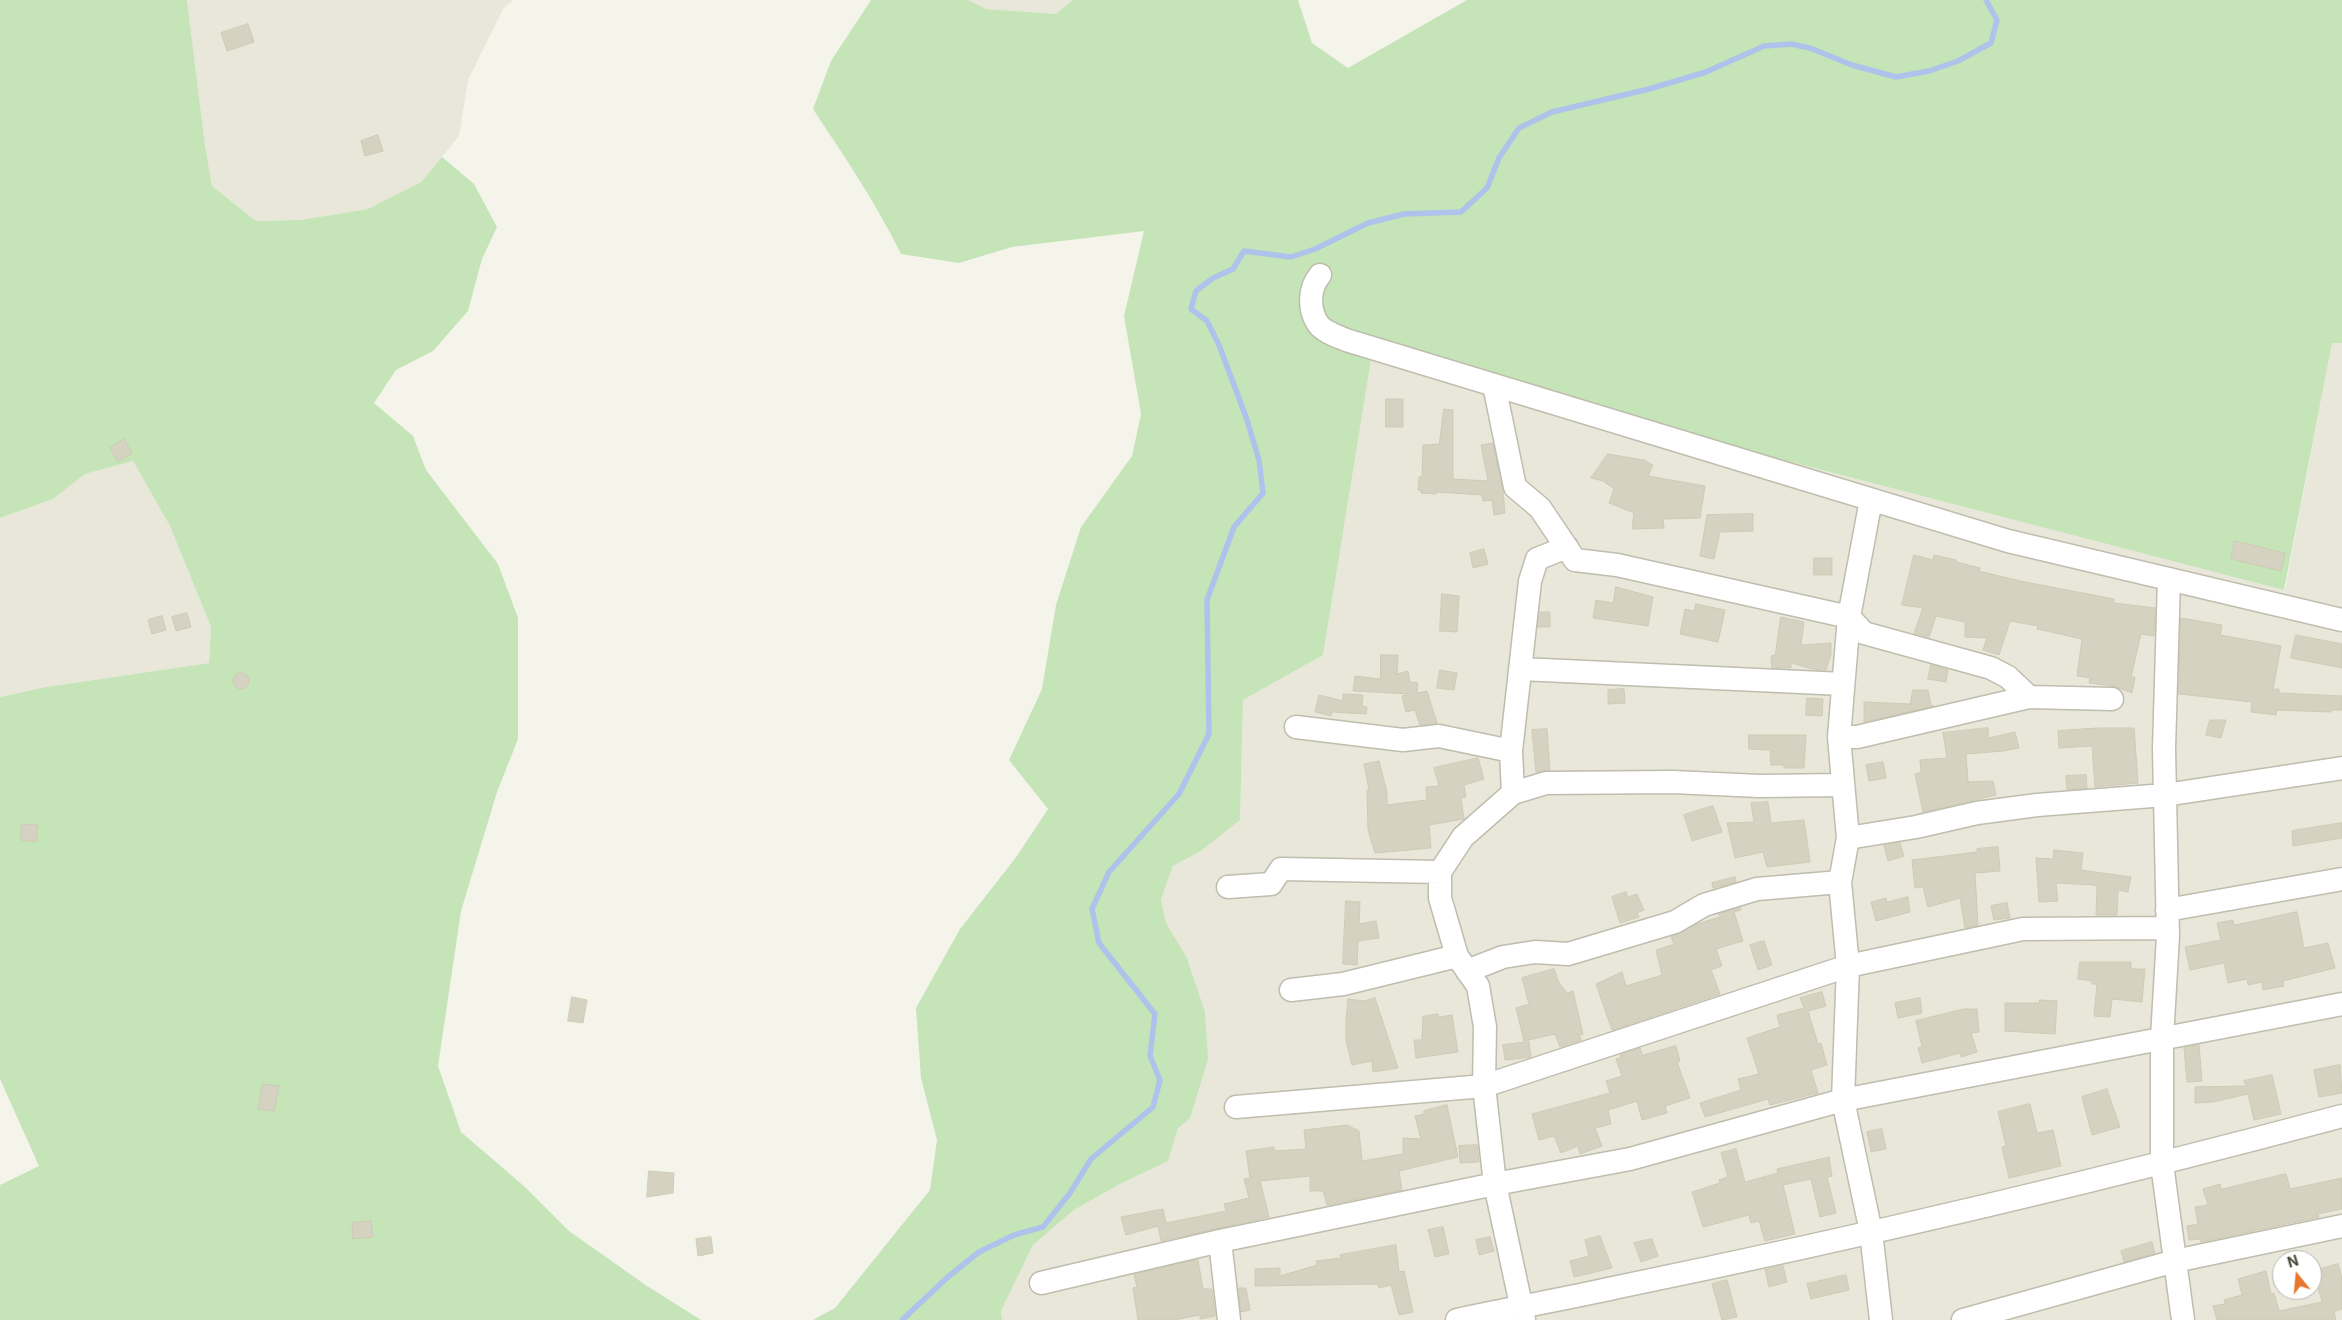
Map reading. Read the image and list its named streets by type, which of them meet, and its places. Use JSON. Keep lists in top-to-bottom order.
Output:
{
  "north": "top"
}
